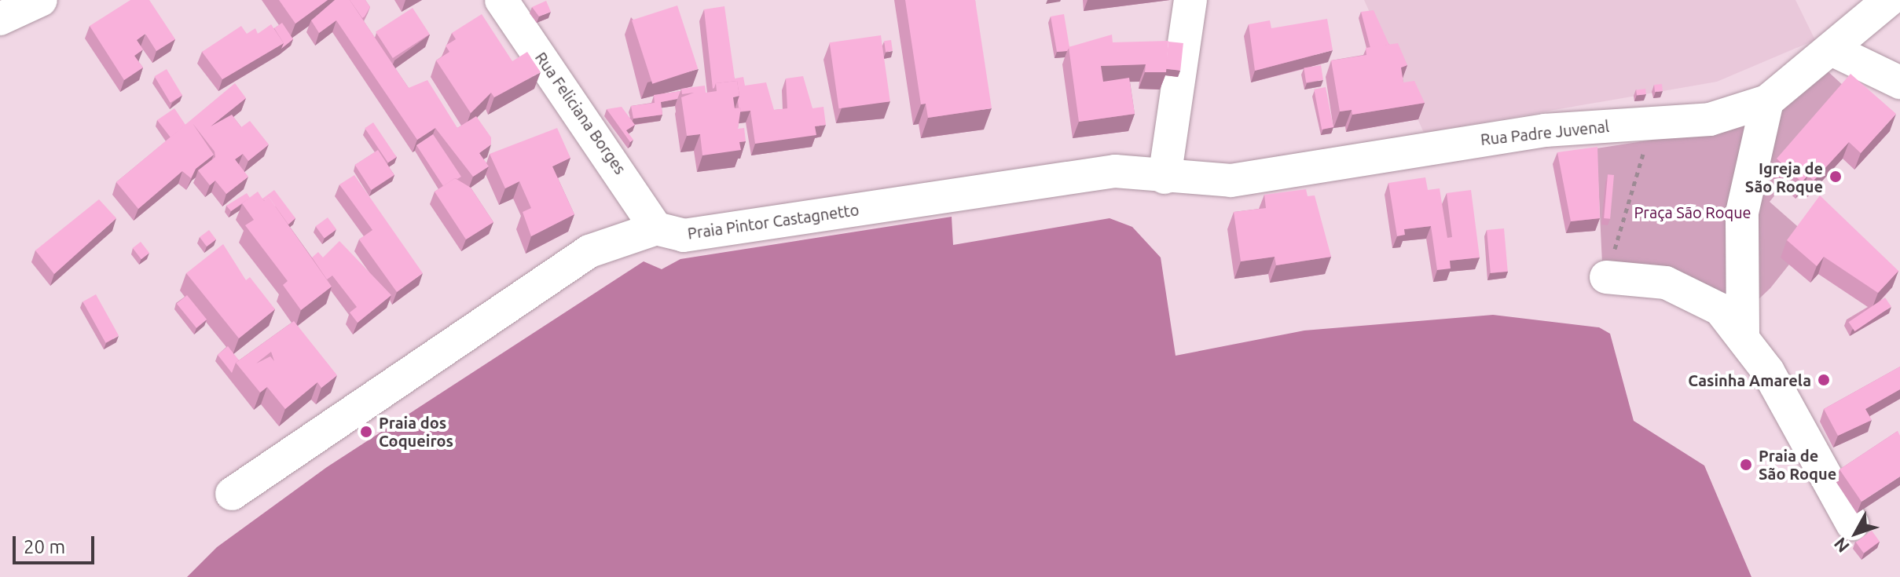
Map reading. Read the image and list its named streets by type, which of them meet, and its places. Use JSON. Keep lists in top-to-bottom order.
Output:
{
  "streets": {
    "street": ["Rua Feliciana Borges", "Rua Padre Juvenal", "Praia Pintor Castagnetto"]
  },
  "crossings": [
    ["Rua Feliciana Borges", "Praia Pintor Castagnetto"],
    ["Rua Padre Juvenal", "Praia Pintor Castagnetto"]
  ],
  "parks": ["Praça São Roque"],
  "places": [
    "Igreja de São Roque",
    "Casinha Amarela",
    "Praia dos Coqueiros",
    "Praia de São Roque"
  ],
  "scale_bar": "20 m",
  "north": "bottom left"
}
